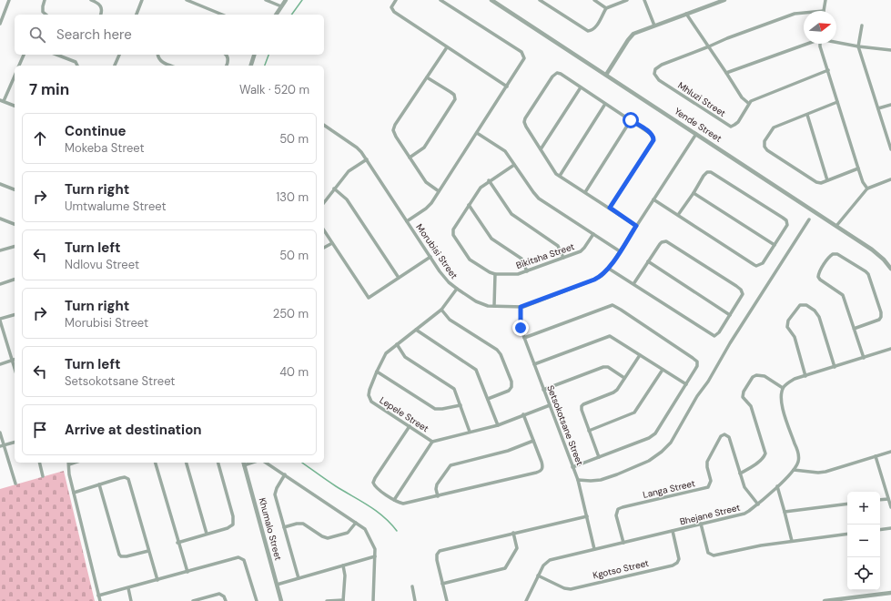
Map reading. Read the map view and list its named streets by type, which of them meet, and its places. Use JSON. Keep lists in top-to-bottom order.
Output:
{
  "streets": {
    "street": [
      "Mhluzi Street",
      "Yende Street",
      "Morubisi Street",
      "Bikitsha Street",
      "Lepele Street",
      "Setsokotsane Street",
      "Langa Street",
      "Bhejane Street",
      "Khumalo Street",
      "Kgotso Street"
    ]
  },
  "crossings": [
    ["Yende Street", "Morubisi Street"],
    ["Morubisi Street", "Lepele Street"],
    ["Morubisi Street", "Setsokotsane Street"],
    ["Lepele Street", "Setsokotsane Street"],
    ["Setsokotsane Street", "Bhejane Street"],
    ["Langa Street", "Bhejane Street"],
    ["Bhejane Street", "Kgotso Street"]
  ],
  "north": "right",
  "page": {
    "search": "Search here",
    "heading": ["7 min", "Walk · 520 m"],
    "list": [
      ["Continue", "Mokeba Street", "50 m"],
      ["Turn right", "Umtwalume Street", "130 m"],
      ["Turn left", "Ndlovu Street", "50 m"],
      ["Turn right", "Morubisi Street", "250 m"],
      ["Turn left", "Setsokotsane Street", "40 m"],
      "Arrive at destination"
    ],
    "map_buttons": ["+", "−"]
  }
}
